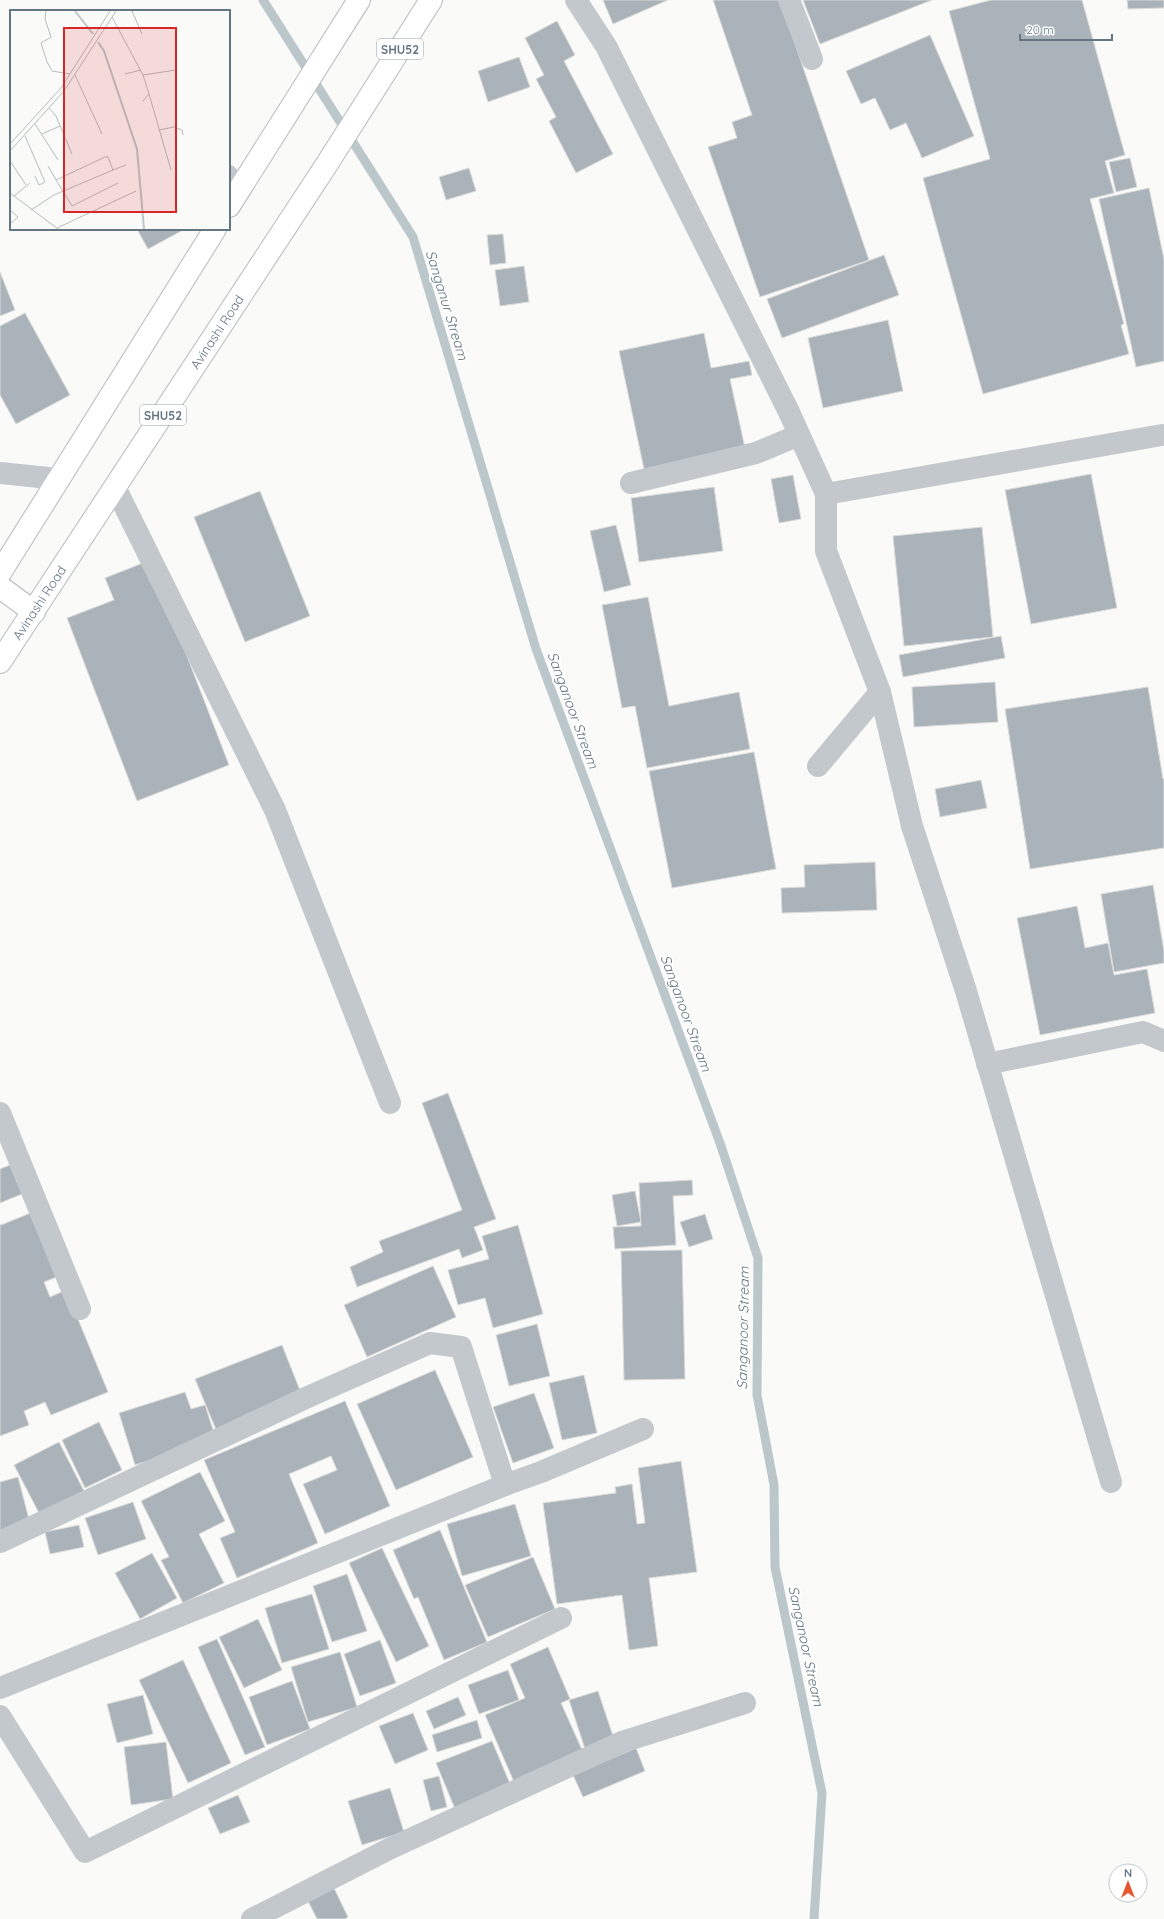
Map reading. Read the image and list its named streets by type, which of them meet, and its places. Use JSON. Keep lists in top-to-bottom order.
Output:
{
  "streets": {
    "main road": ["SHU52", "Avinashi Road"]
  },
  "water": ["Sanganur Stream", "Sanganoor Stream"],
  "scale_bar": "20 m",
  "north": "top"
}
